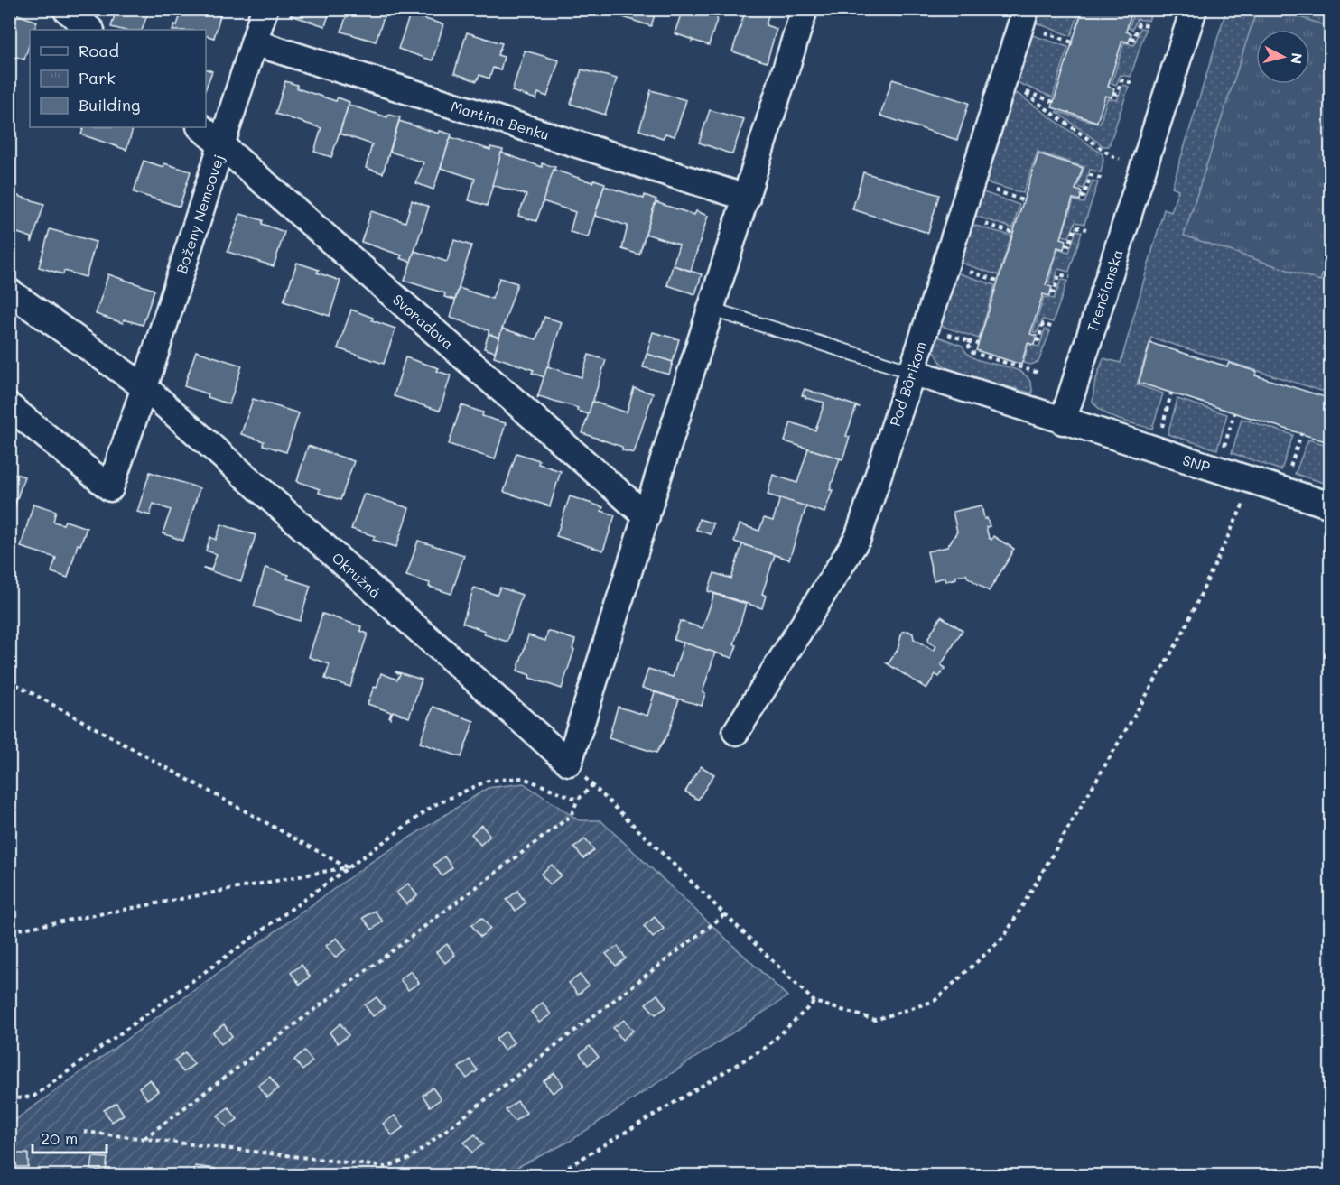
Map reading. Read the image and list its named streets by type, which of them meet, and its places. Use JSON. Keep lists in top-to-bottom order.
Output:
{
  "streets": {
    "street": [
      "Martina Benku",
      "Boženy Nemcovej",
      "Trenčianska",
      "Svoradova",
      "Pod Bôrikom",
      "SNP",
      "Okružná"
    ]
  },
  "crossings": [
    ["Martina Benku", "Boženy Nemcovej"],
    ["Boženy Nemcovej", "Svoradova"],
    ["Boženy Nemcovej", "Okružná"],
    ["Trenčianska", "SNP"]
  ],
  "legend": ["Road", "Park", "Building"],
  "scale_bar": "20 m",
  "north": "right"
}
